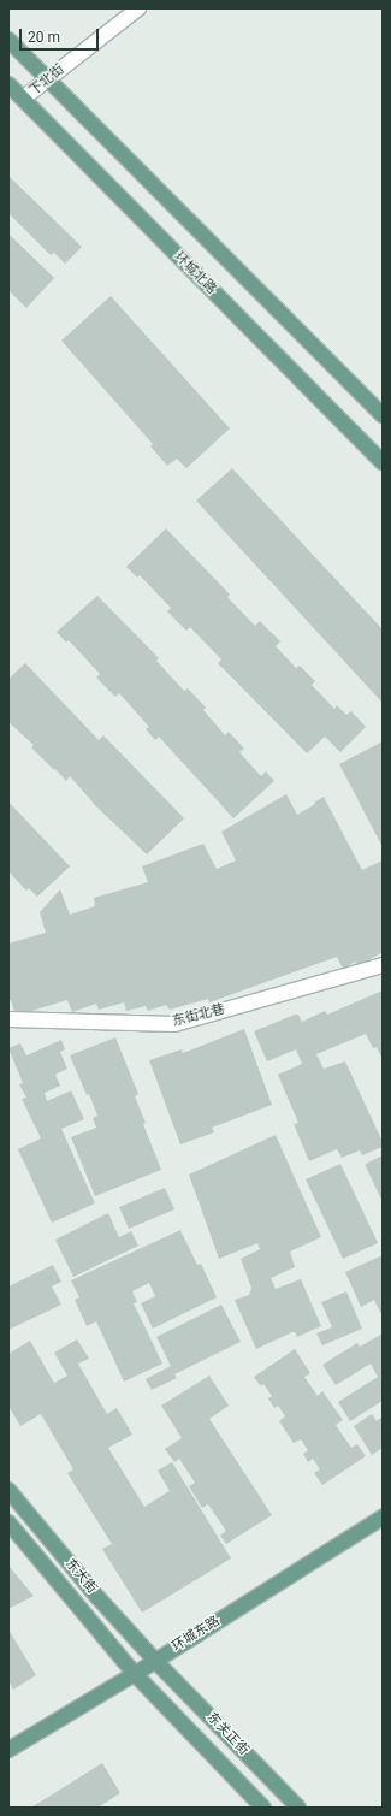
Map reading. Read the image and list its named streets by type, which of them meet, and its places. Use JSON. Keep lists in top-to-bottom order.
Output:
{
  "streets": {
    "main road": [
      "环城北路",
      "东大街",
      "环城东路",
      "东关正街"
    ],
    "street": ["下北街", "东街北巷"]
  },
  "crossings": [
    ["下北街", "环城北路"],
    ["东大街", "环城东路"],
    ["东大街", "东关正街"],
    ["环城东路", "东关正街"]
  ],
  "scale_bar": "20 m"
}
